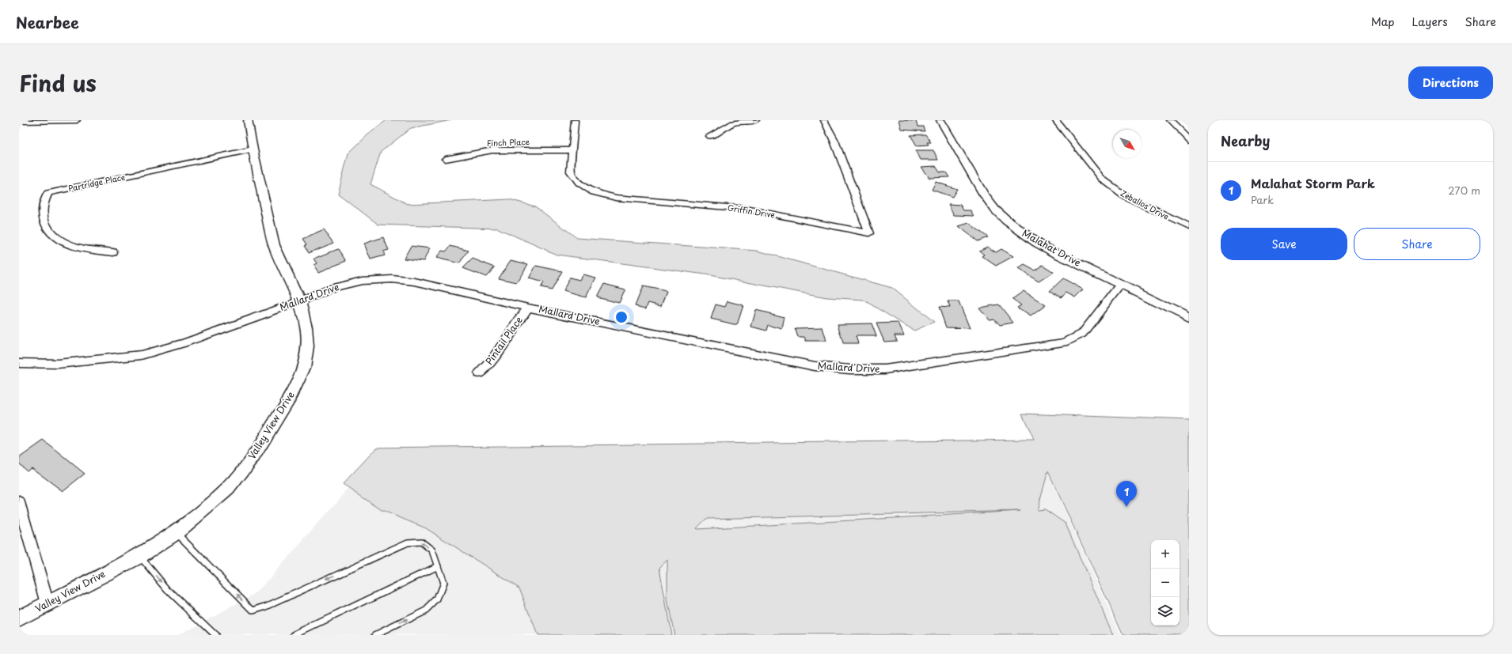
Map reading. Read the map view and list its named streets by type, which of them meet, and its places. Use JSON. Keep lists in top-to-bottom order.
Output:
{
  "streets": {
    "street": [
      "Finch Place",
      "Partridge Place",
      "Zeballos Drive",
      "Griffin Drive",
      "Malahat Drive",
      "Mallard Drive",
      "Pintail Place",
      "Valley View Drive"
    ]
  },
  "crossings": [
    ["Finch Place", "Griffin Drive"],
    ["Partridge Place", "Valley View Drive"],
    ["Malahat Drive", "Mallard Drive"],
    ["Mallard Drive", "Pintail Place"],
    ["Mallard Drive", "Valley View Drive"]
  ],
  "north": "bottom right",
  "page": {
    "header": "Nearbee",
    "nav": ["Map", "Layers", "Share"],
    "title": "Find us",
    "buttons": [
      "Directions",
      ["Save", "Share"]
    ],
    "heading": "Nearby",
    "list": [
      {
        "mark": "1",
        "name": "Malahat Storm Park",
        "note": "Park",
        "value": "270 m"
      }
    ],
    "pins": "1",
    "map_buttons": ["+", "−"]
  }
}
